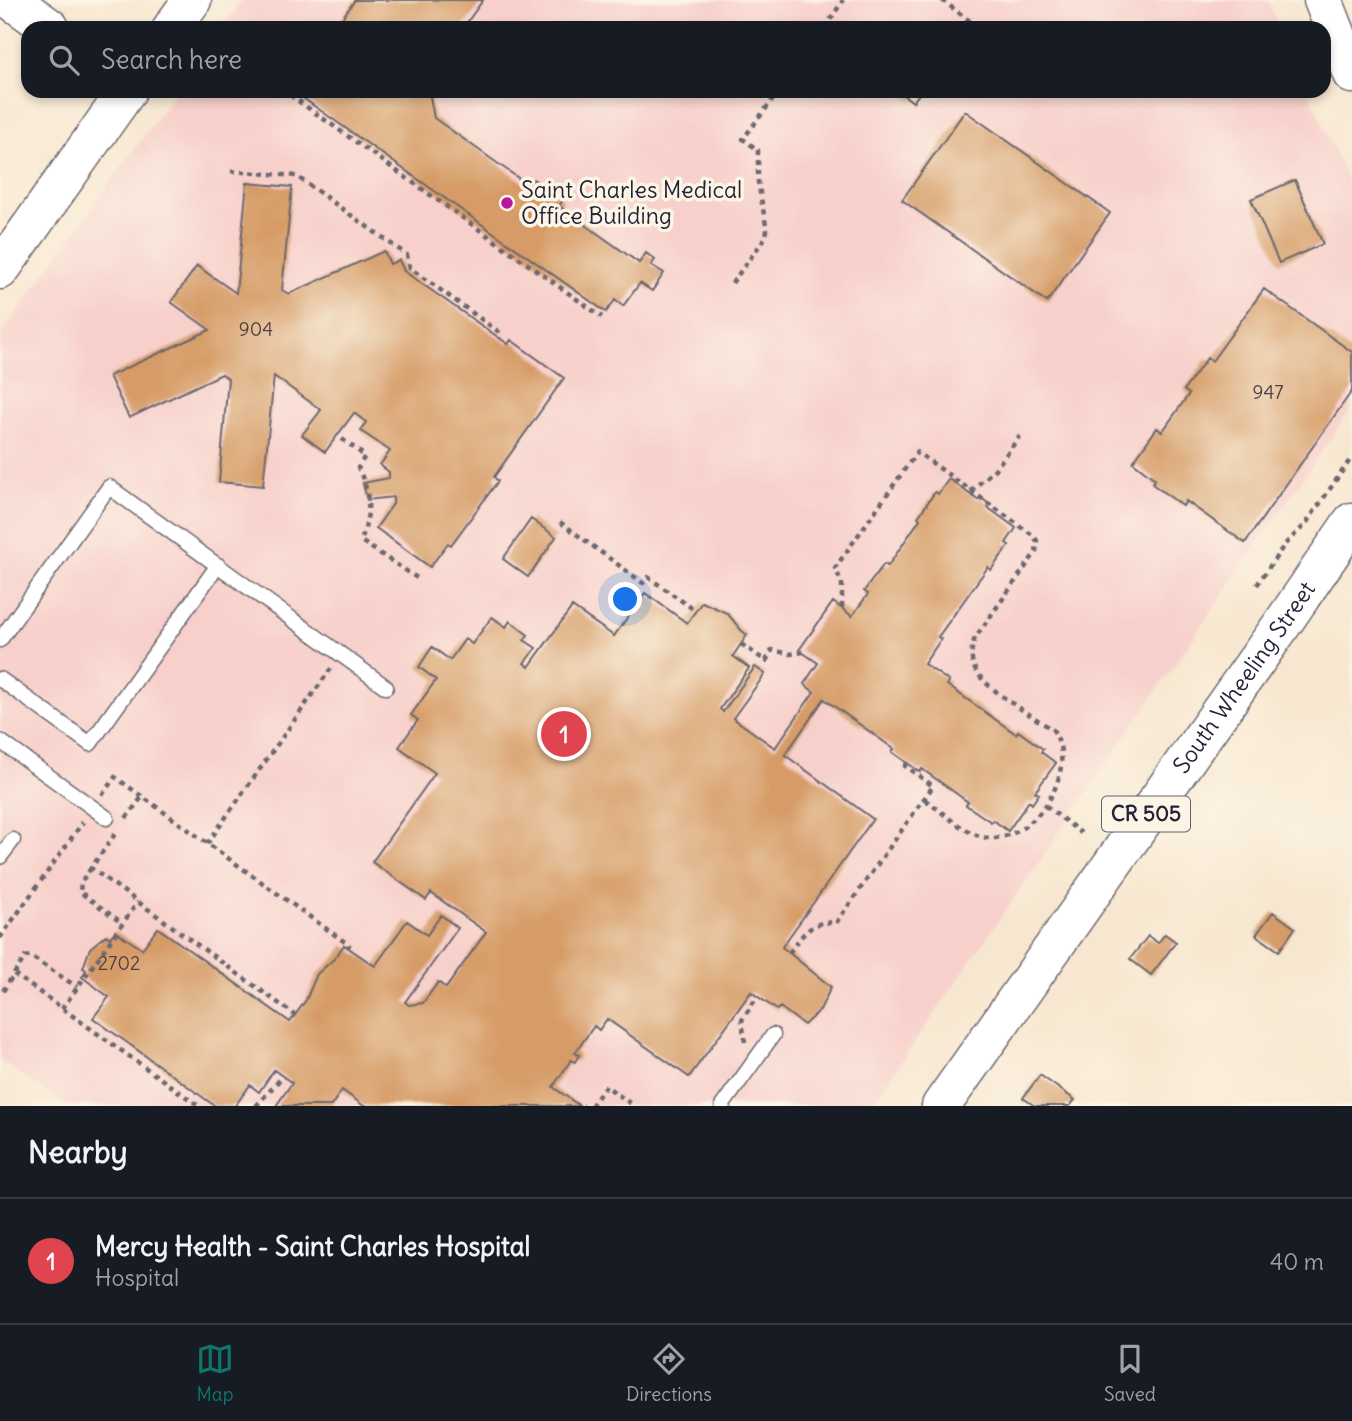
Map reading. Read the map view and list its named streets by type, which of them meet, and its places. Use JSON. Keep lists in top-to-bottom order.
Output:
{
  "streets": {
    "main road": ["South Wheeling Street", "CR 505"]
  },
  "places": ["Saint Charles Medical Office Building"],
  "house_numbers": ["904", "947", "2702"],
  "page": {
    "search": "Search here",
    "pins": "1",
    "heading": "Nearby",
    "list": [
      {
        "mark": "1",
        "name": "Mercy Health - Saint Charles Hospital",
        "note": "Hospital",
        "value": "40 m"
      }
    ],
    "nav": ["Map", "Directions", "Saved"]
  }
}
